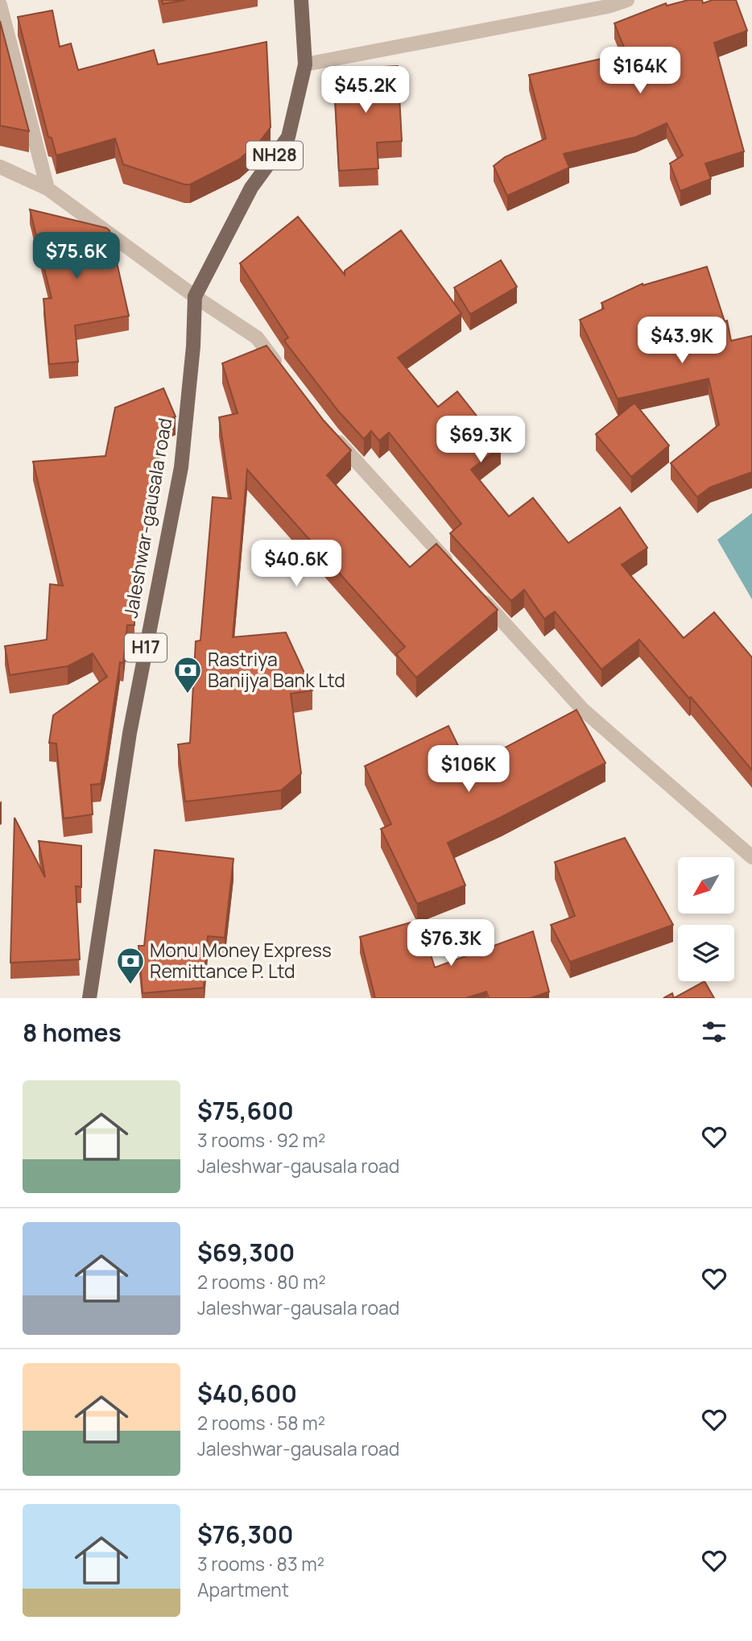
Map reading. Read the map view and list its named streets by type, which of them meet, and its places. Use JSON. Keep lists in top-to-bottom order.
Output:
{
  "streets": {
    "main road": ["NH28", "Jaleshwar-gausala road", "H17"]
  },
  "places": {
    "bank": ["Rastriya Banijya Bank Ltd", "Monu Money Express Remittance P. Ltd"]
  },
  "north": "bottom left",
  "page": {
    "price": [
      "$164K",
      "$45.2K",
      "$75.6K",
      "$43.9K",
      "$69.3K",
      "$40.6K",
      "$106K",
      "$76.3K"
    ],
    "heading": "8 homes",
    "list": [
      {
        "name": "$75,600",
        "note": "3 rooms · 92 m² · Jaleshwar-gausala road"
      },
      {
        "name": "$69,300",
        "note": "2 rooms · 80 m² · Jaleshwar-gausala road"
      },
      {
        "name": "$40,600",
        "note": "2 rooms · 58 m² · Jaleshwar-gausala road"
      },
      {
        "name": "$76,300",
        "note": "3 rooms · 83 m² · Apartment"
      }
    ]
  }
}
